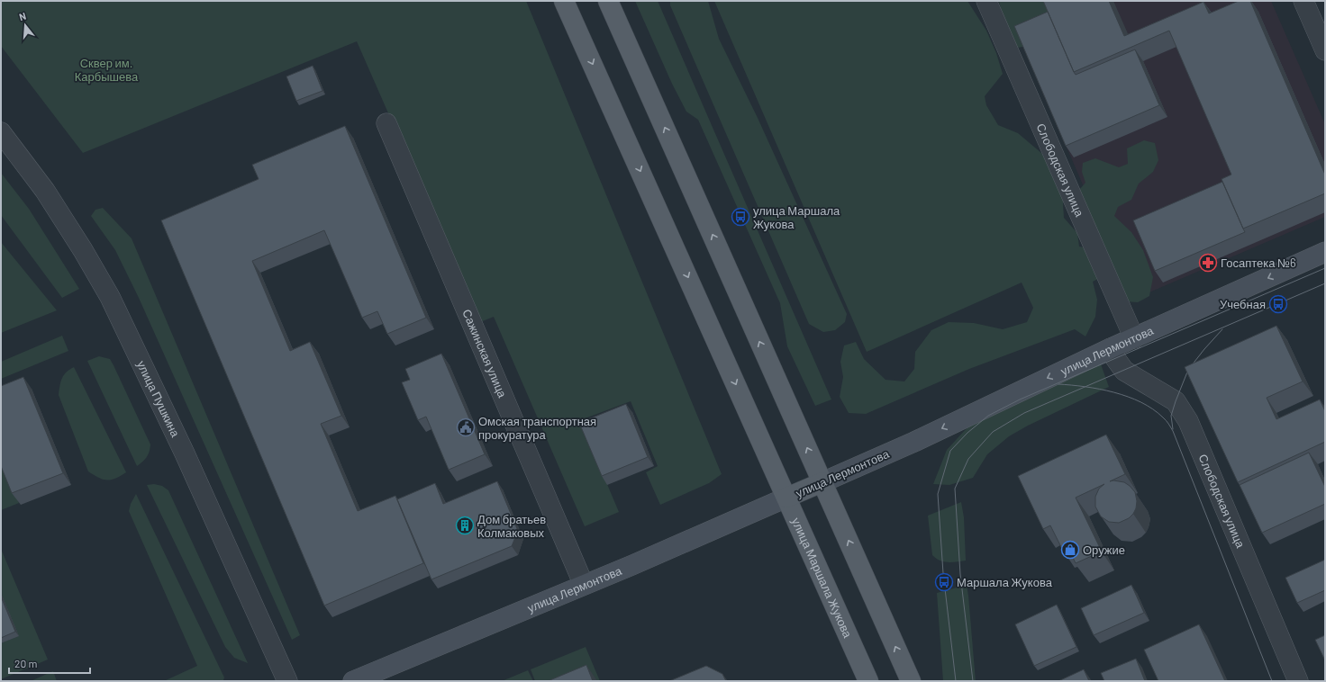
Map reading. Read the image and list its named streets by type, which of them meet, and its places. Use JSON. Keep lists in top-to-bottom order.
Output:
{
  "streets": {
    "main road": ["улица Лермонтова", "улица Маршала Жукова"],
    "street": ["Слободская улица", "Сажинская улица", "улица Пушкина"]
  },
  "crossings": [
    ["Слободская улица", "улица Лермонтова"],
    ["улица Лермонтова", "Сажинская улица"],
    ["улица Лермонтова", "улица Маршала Жукова"]
  ],
  "one_way": ["улица Лермонтова"],
  "parks": ["Сквер им. Карбышева"],
  "places": {
    "bus stop": ["улица Маршала Жукова", "Учебная", "Маршала Жукова"],
    "pharmacy": ["Госаптека №6"],
    "public building": ["Омская транспортная прокуратура"],
    "building": ["Дом братьев Колмаковых"],
    "shop": ["Оружие"]
  },
  "scale_bar": "20 m",
  "north": "top"
}
